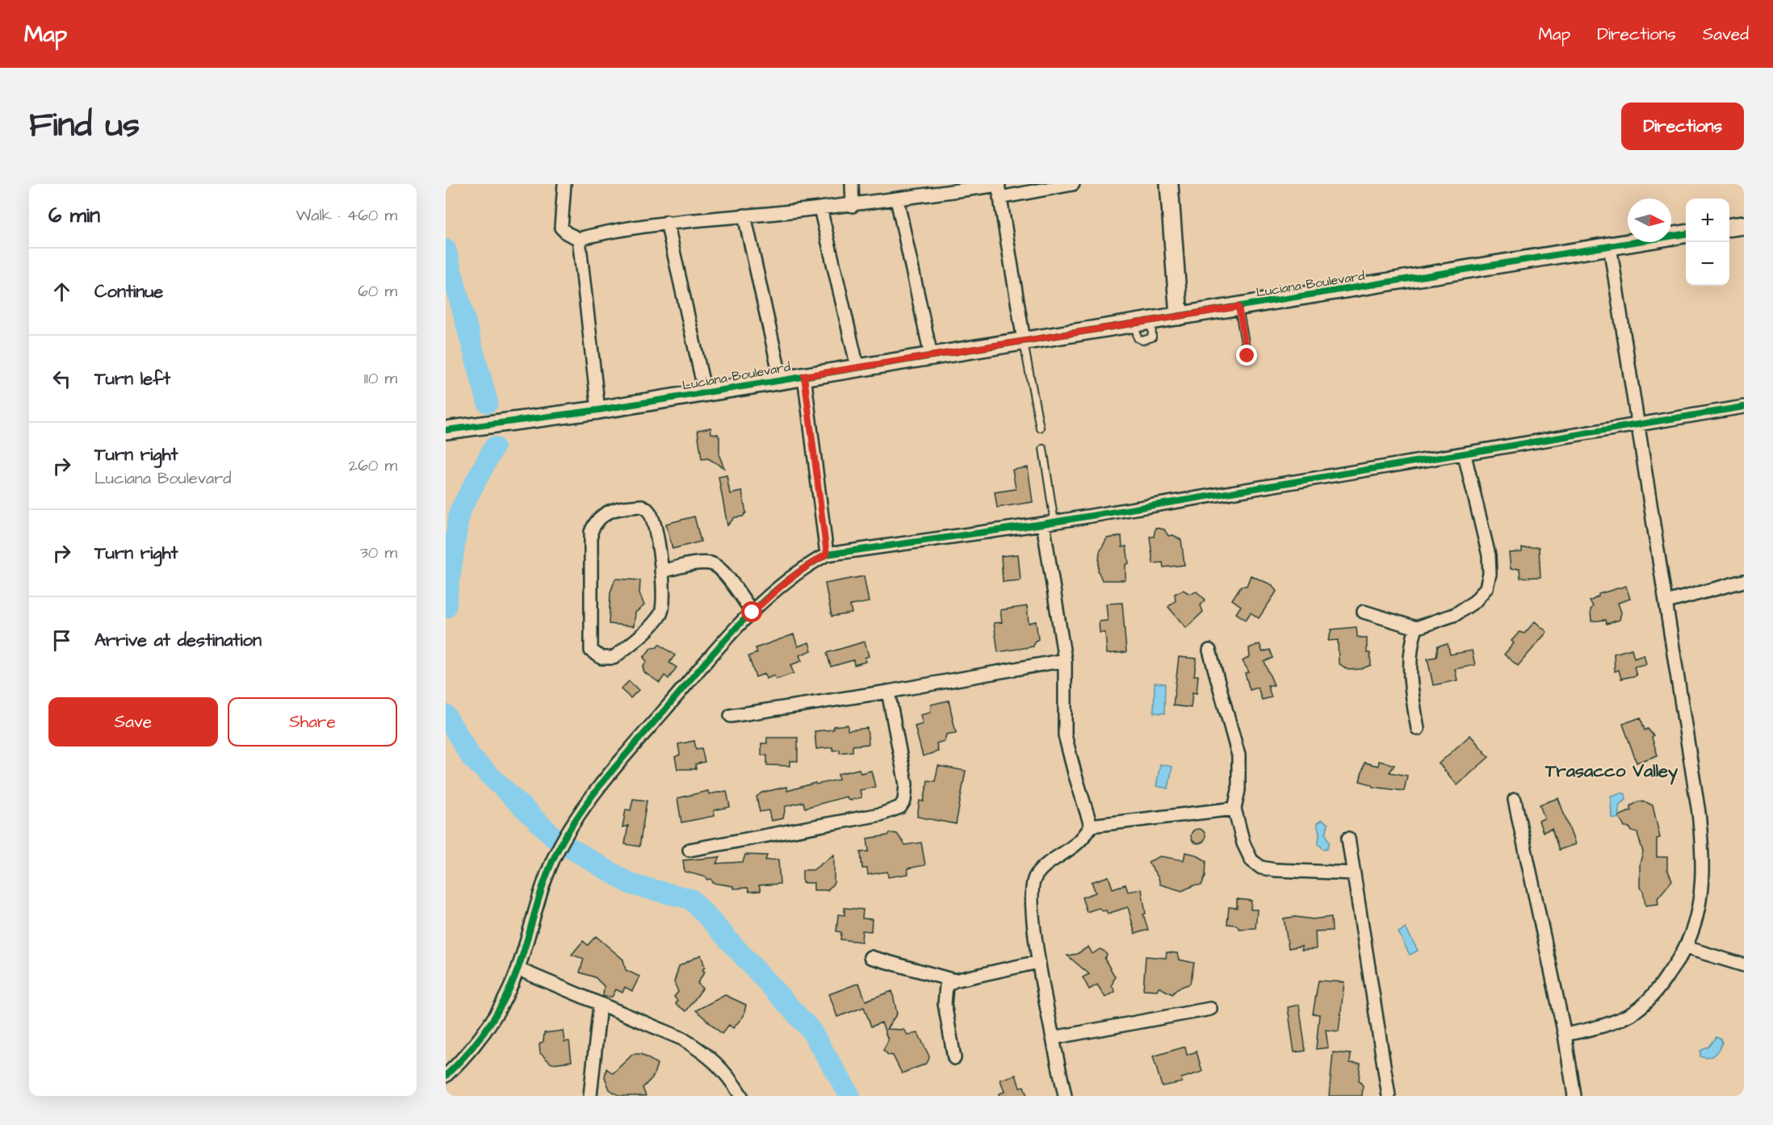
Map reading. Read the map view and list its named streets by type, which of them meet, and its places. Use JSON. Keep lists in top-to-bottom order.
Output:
{
  "streets": {
    "street": ["Luciana Boulevard"]
  },
  "districts": ["Trasacco Valley"],
  "north": "right",
  "page": {
    "header": "Map",
    "nav": ["Map", "Directions", "Saved"],
    "title": "Find us",
    "buttons": [
      "Directions",
      ["Save", "Share"]
    ],
    "heading": ["6 min", "Walk · 460 m"],
    "map_buttons": ["+", "−"],
    "list": [
      ["Continue", "60 m"],
      ["Turn left", "110 m"],
      ["Turn right", "Luciana Boulevard", "260 m"],
      ["Turn right", "30 m"],
      "Arrive at destination"
    ]
  }
}
